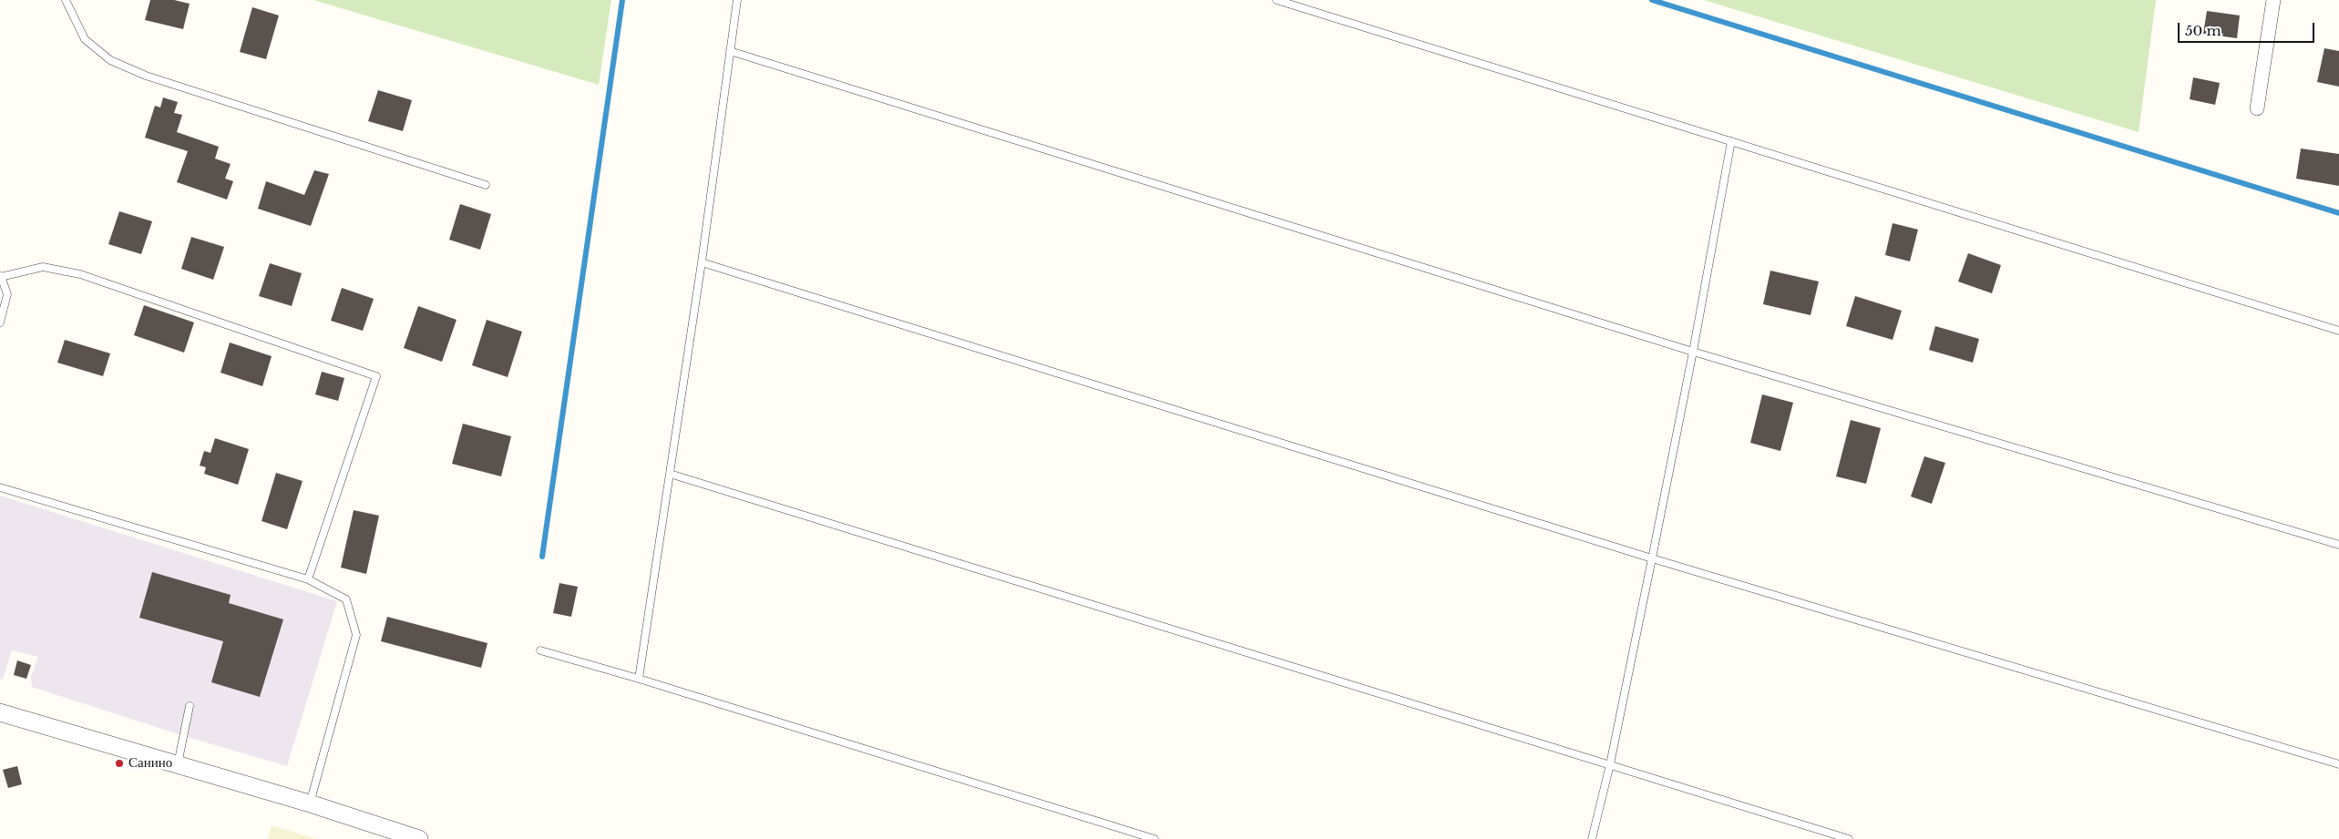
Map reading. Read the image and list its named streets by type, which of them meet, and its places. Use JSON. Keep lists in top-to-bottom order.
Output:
{
  "places": ["Санино"],
  "scale_bar": "50 m"
}
